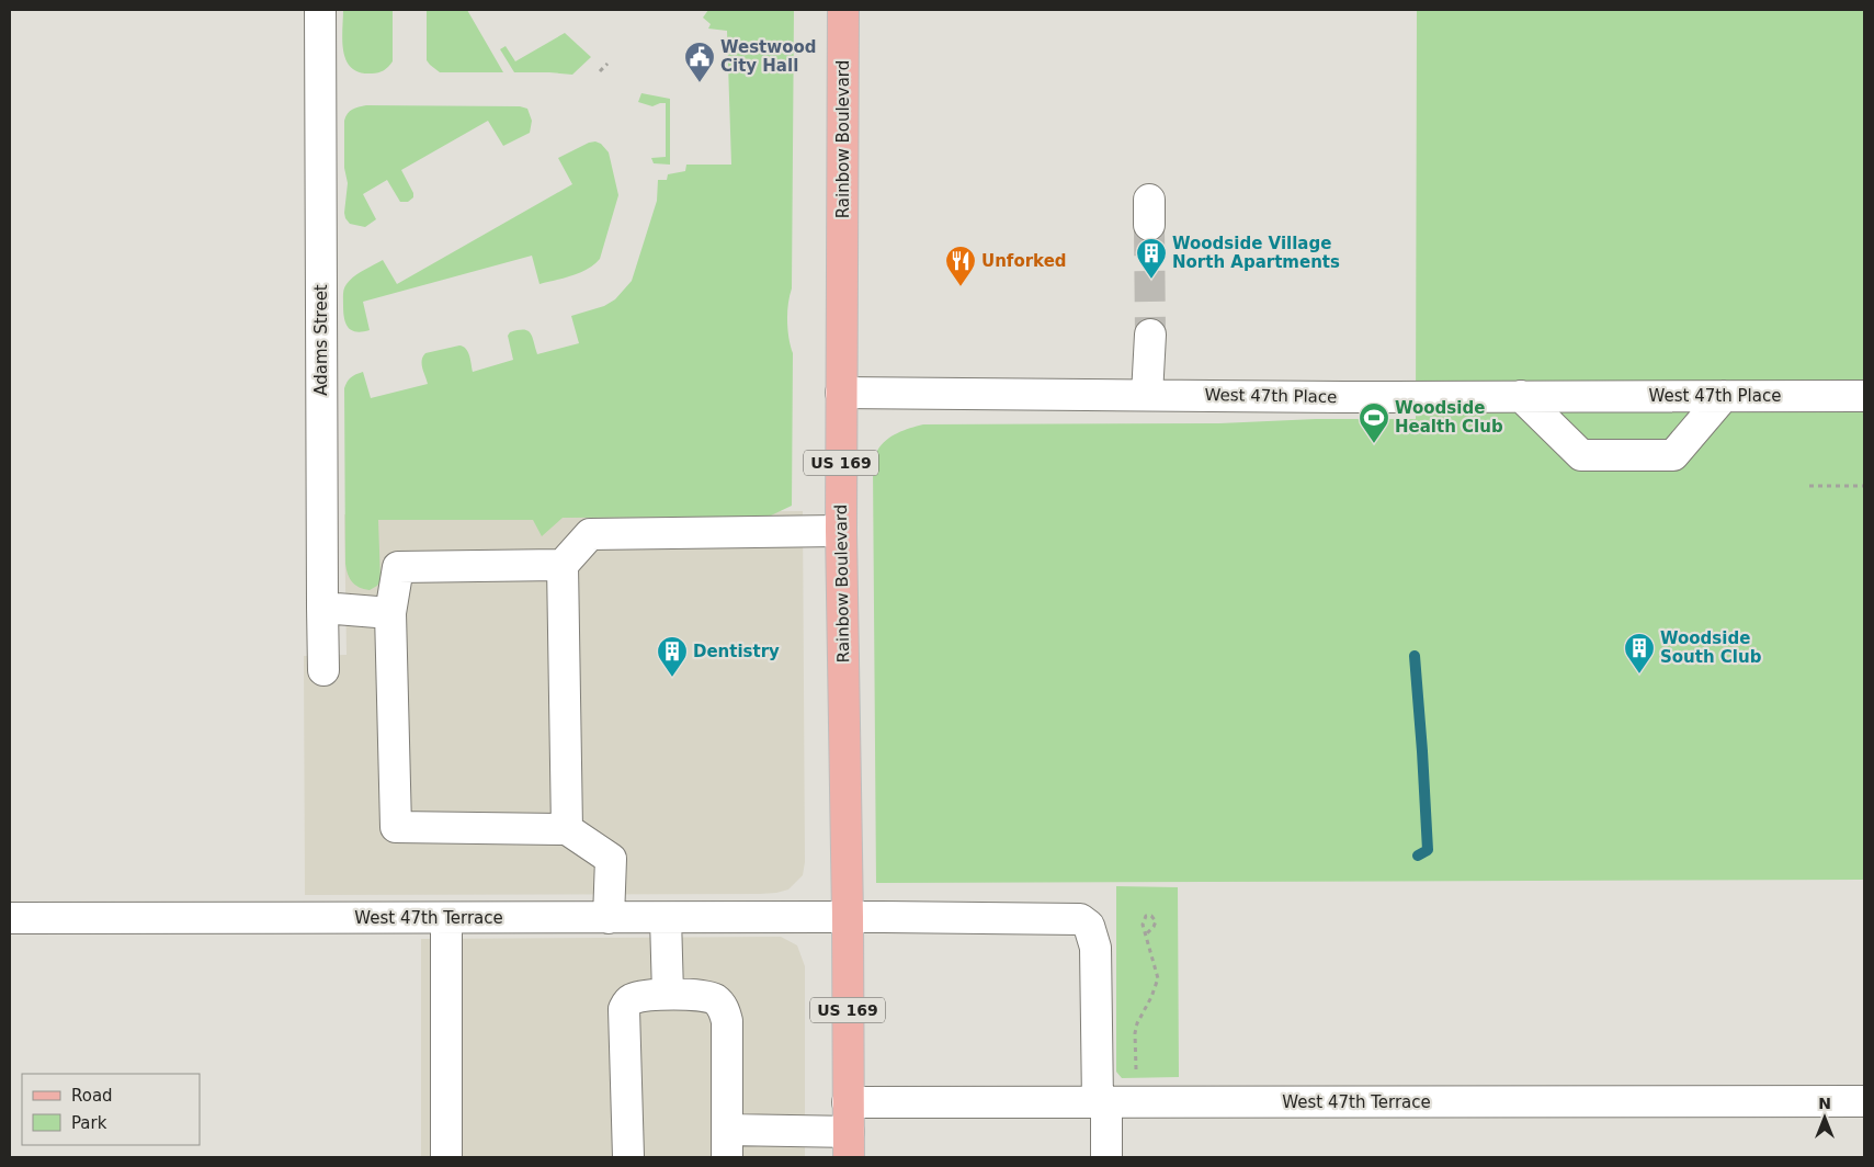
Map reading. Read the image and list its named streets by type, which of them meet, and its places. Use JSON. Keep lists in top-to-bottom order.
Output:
{
  "streets": {
    "main road": ["Rainbow Boulevard", "US 169"],
    "street": ["Adams Street", "West 47th Place", "West 47th Terrace"]
  },
  "crossings": [
    ["Rainbow Boulevard", "West 47th Place"],
    ["Rainbow Boulevard", "West 47th Terrace"]
  ],
  "places": {
    "public building": ["Westwood City Hall"],
    "building": ["Woodside Village North Apartments", "Woodside South Club", "Dentistry"],
    "restaurant": ["Unforked"],
    "sports": ["Woodside Health Club"]
  },
  "legend": ["Road", "Park"],
  "north": "top"
}
